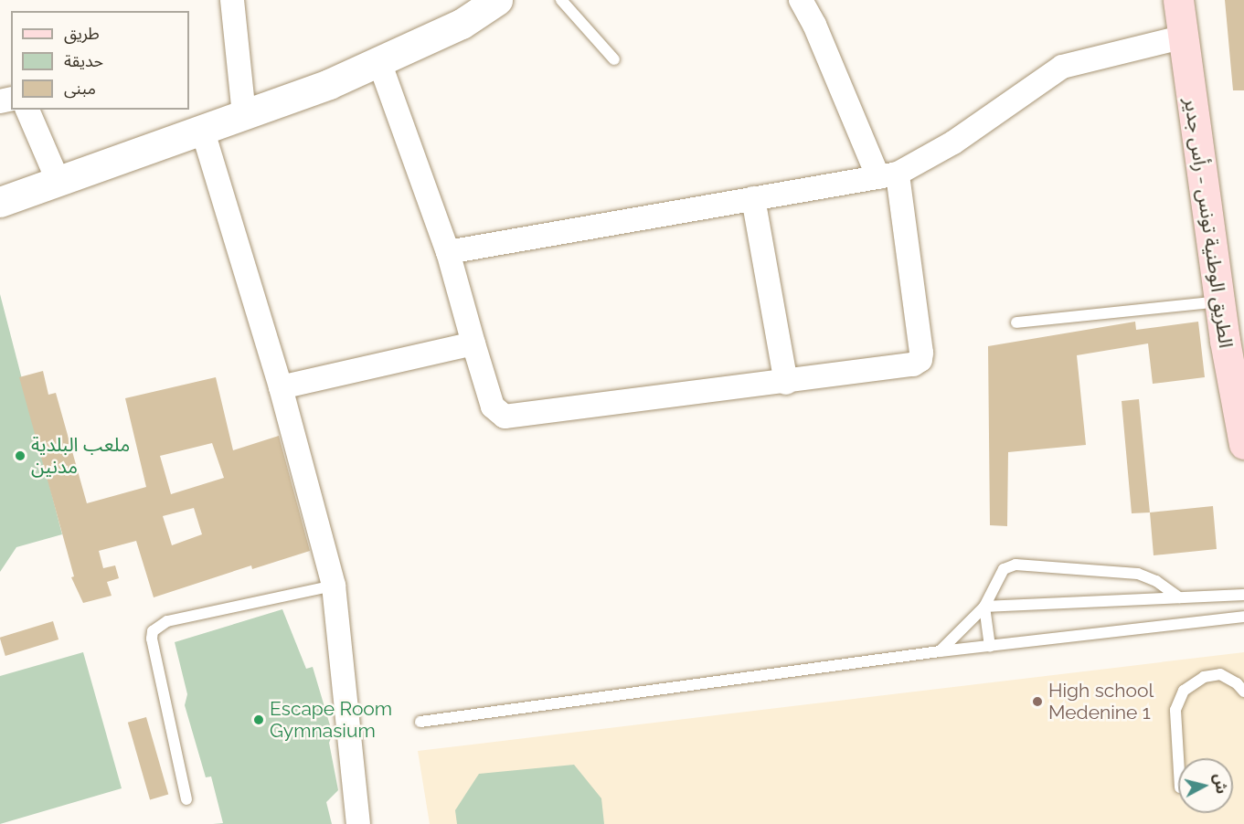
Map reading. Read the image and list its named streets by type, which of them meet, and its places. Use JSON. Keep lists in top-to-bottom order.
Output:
{
  "streets": {
    "main road": ["الطريق الوطنية تونس - رأس جدير"]
  },
  "places": ["ملعب البلدية مدنين", "High school Medenine 1", "Escape Room Gymnasium"],
  "legend": ["طريق", "حديقة", "مبنى"],
  "north": "right"
}
